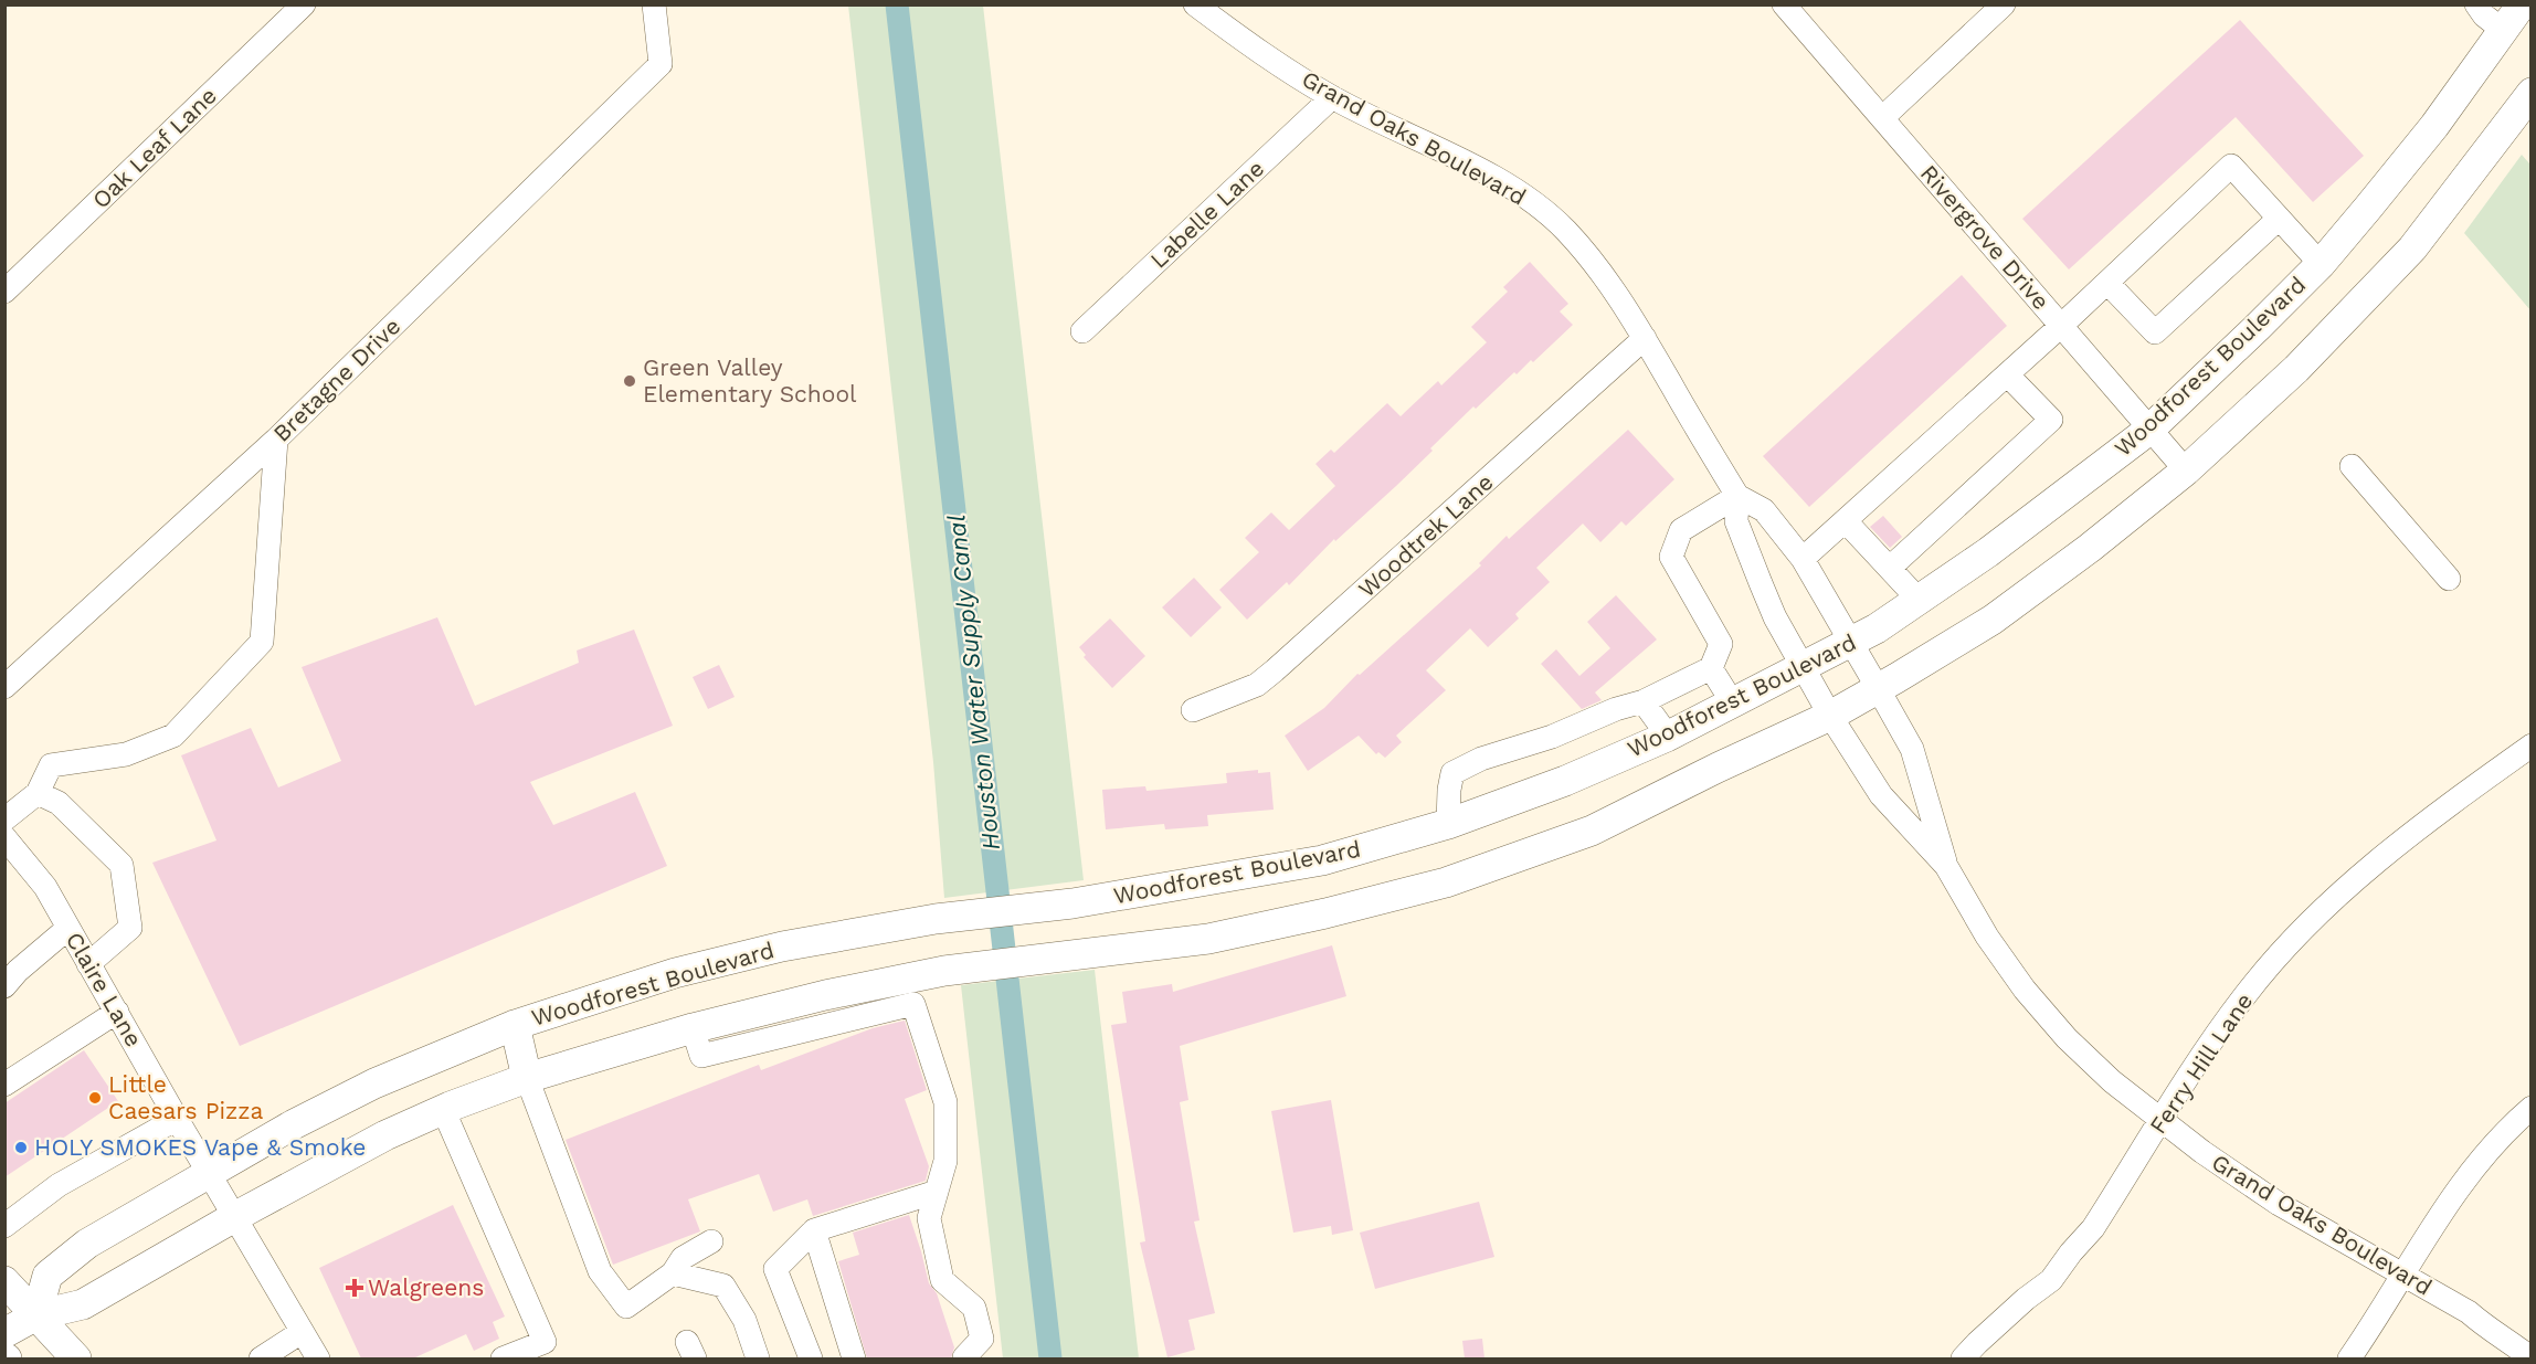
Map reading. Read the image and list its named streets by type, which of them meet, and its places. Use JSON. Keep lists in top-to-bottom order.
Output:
{
  "streets": {
    "main road": ["Woodforest Boulevard"],
    "street": [
      "Grand Oaks Boulevard",
      "Oak Leaf Lane",
      "Labelle Lane",
      "Rivergrove Drive",
      "Bretagne Drive",
      "Woodtrek Lane",
      "Claire Lane",
      "Ferry Hill Lane"
    ]
  },
  "crossings": [
    ["Grand Oaks Boulevard", "Labelle Lane"],
    ["Grand Oaks Boulevard", "Woodforest Boulevard"],
    ["Grand Oaks Boulevard", "Woodtrek Lane"],
    ["Grand Oaks Boulevard", "Ferry Hill Lane"],
    ["Rivergrove Drive", "Woodforest Boulevard"],
    ["Woodforest Boulevard", "Claire Lane"]
  ],
  "water": ["Houston Water Supply Canal"],
  "places": {
    "other": ["Green Valley Elementary School", "Little Caesars Pizza", "HOLY SMOKES Vape & Smoke"],
    "health": ["Walgreens"]
  }
}
